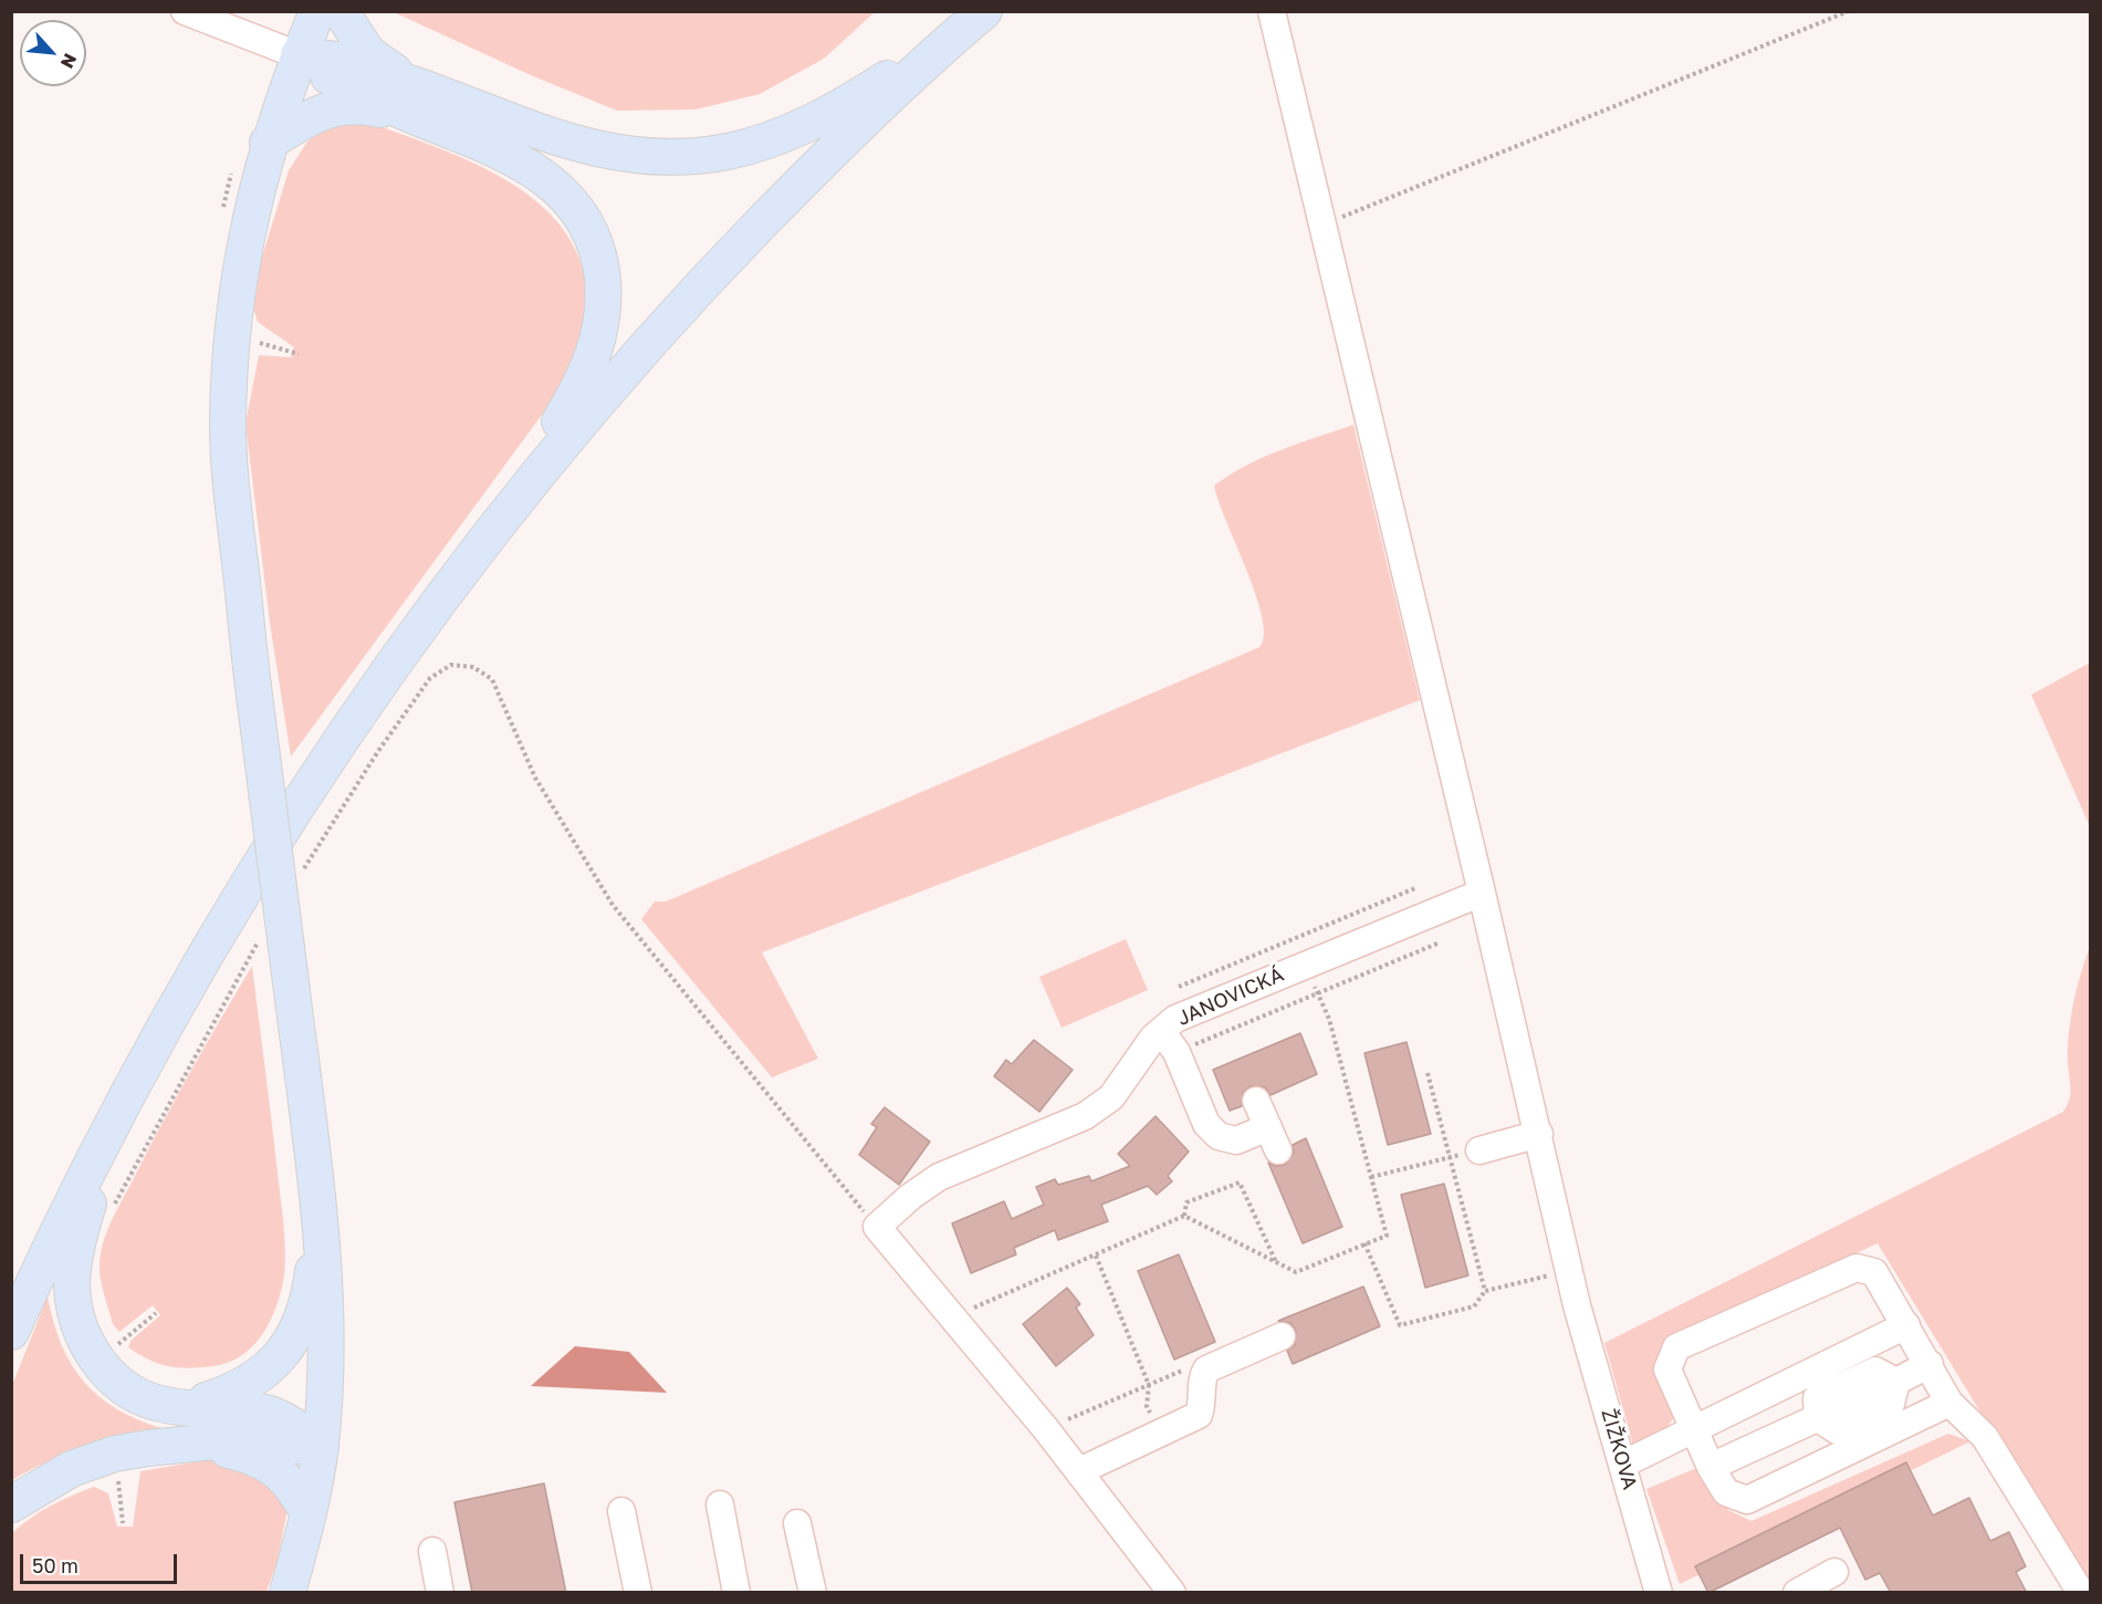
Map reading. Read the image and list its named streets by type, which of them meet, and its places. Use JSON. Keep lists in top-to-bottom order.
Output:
{
  "streets": {
    "street": ["JANOVICKÁ", "ŽIŽKOVA"]
  },
  "crossings": [
    ["JANOVICKÁ", "ŽIŽKOVA"]
  ],
  "scale_bar": "50 m",
  "north": "bottom right"
}
